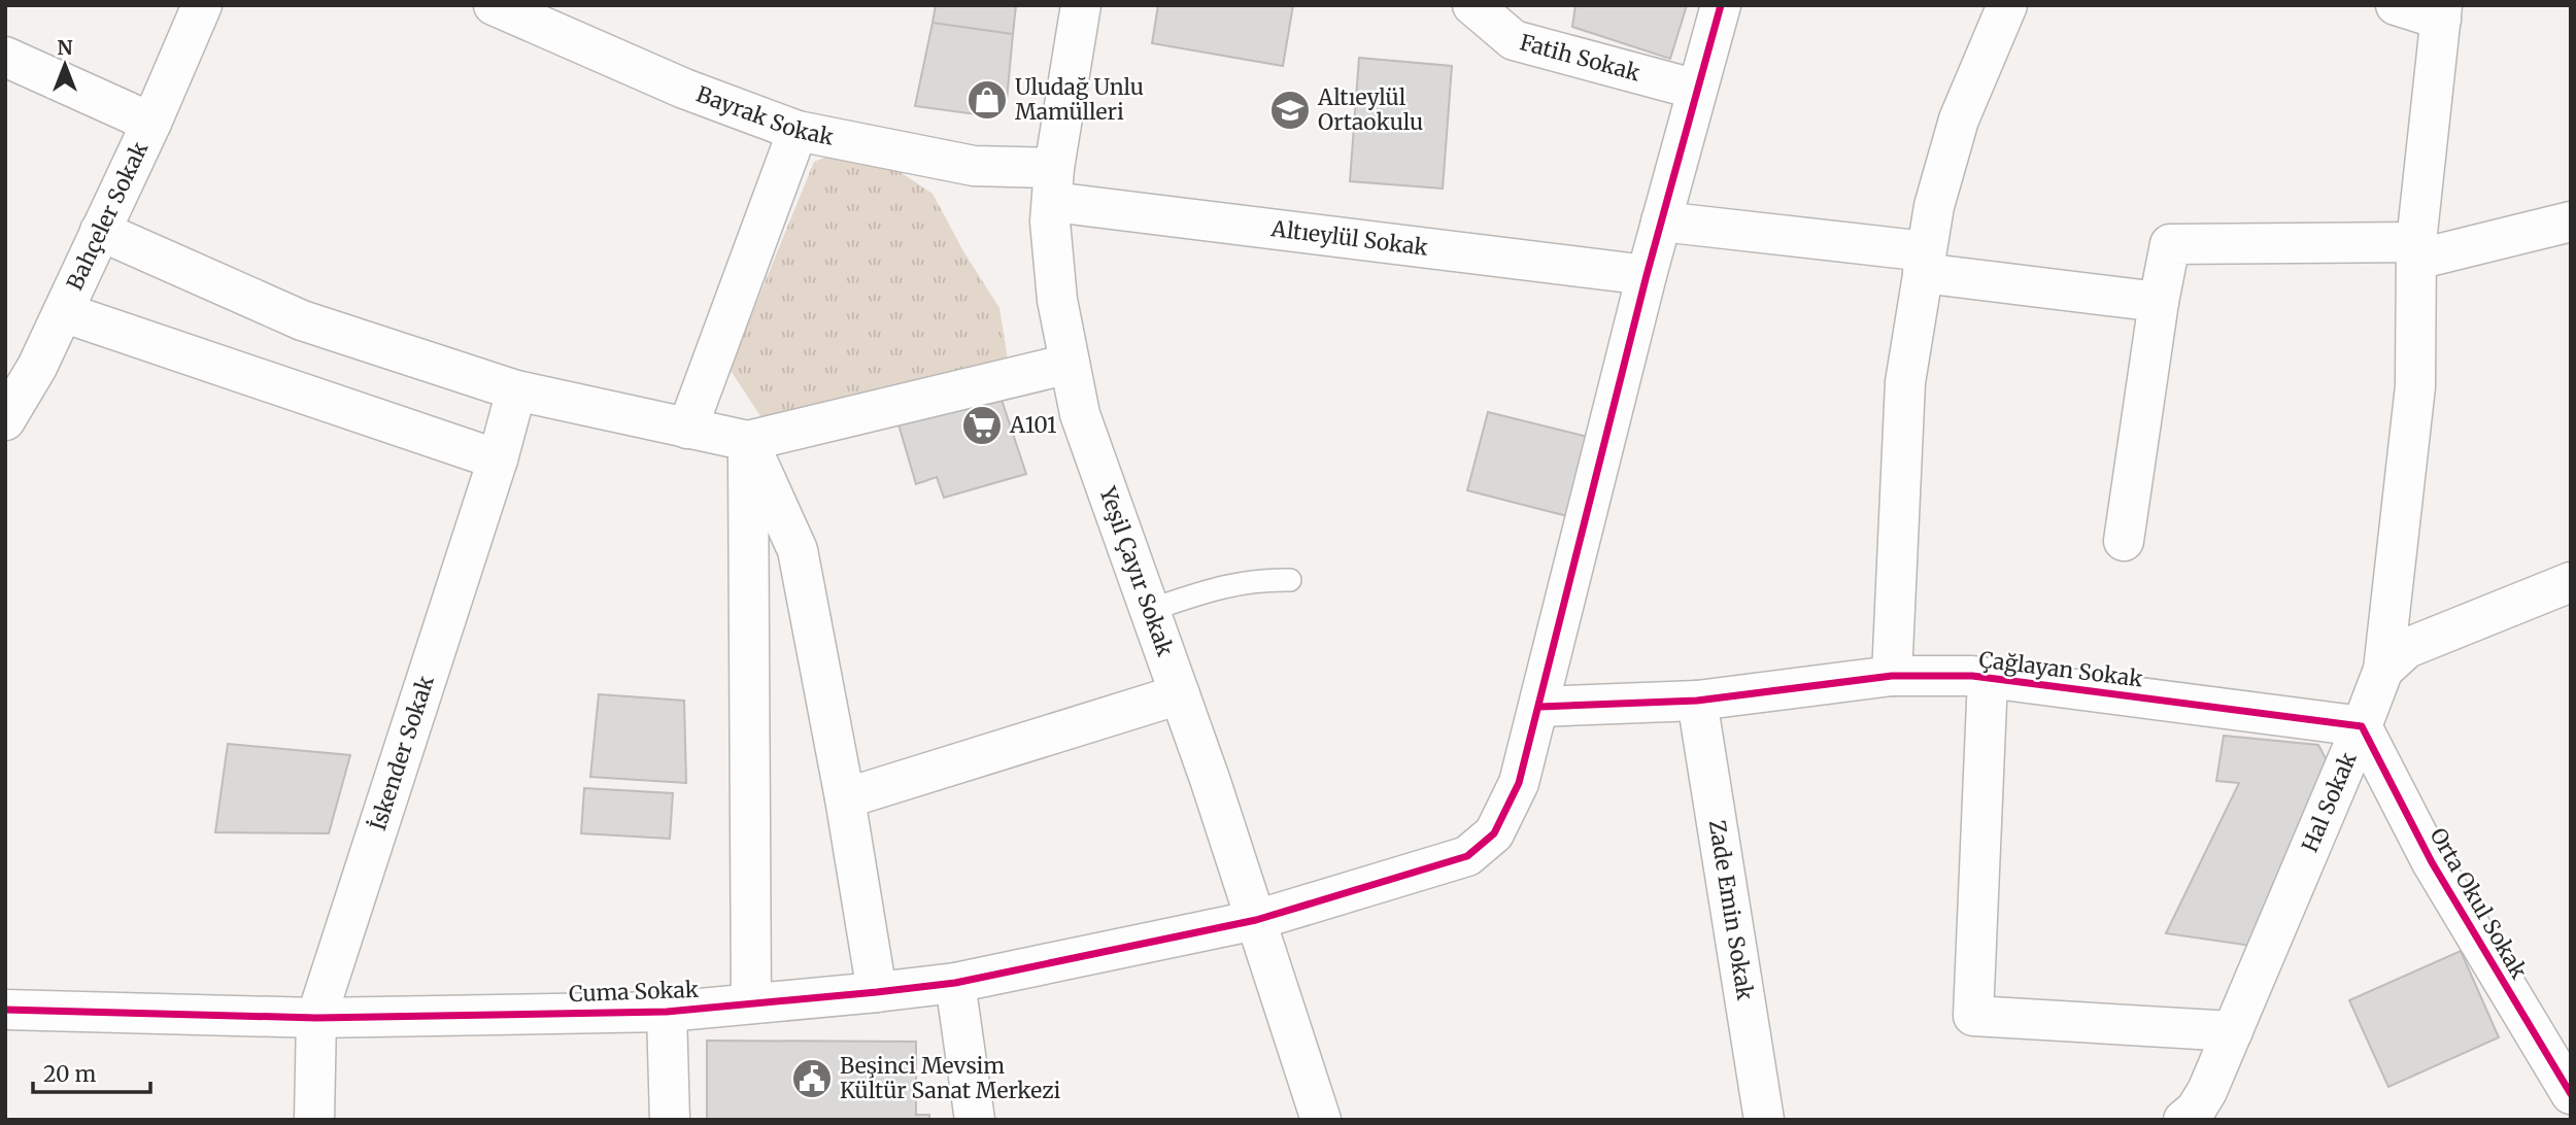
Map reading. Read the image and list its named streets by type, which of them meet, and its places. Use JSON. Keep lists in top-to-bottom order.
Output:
{
  "streets": {
    "street": [
      "Fatih Sokak",
      "Bayrak Sokak",
      "Bahçeler Sokak",
      "Altıeylül Sokak",
      "Yeşil Çayır Sokak",
      "Çağlayan Sokak",
      "İskender Sokak",
      "Hal Sokak",
      "Orta Okul Sokak",
      "Zade Emin Sokak",
      "Cuma Sokak"
    ]
  },
  "crossings": [
    ["Fatih Sokak", "Cuma Sokak"],
    ["Bayrak Sokak", "Altıeylül Sokak"],
    ["Bayrak Sokak", "Yeşil Çayır Sokak"],
    ["Altıeylül Sokak", "Yeşil Çayır Sokak"],
    ["Altıeylül Sokak", "Cuma Sokak"],
    ["Yeşil Çayır Sokak", "Cuma Sokak"],
    ["Çağlayan Sokak", "Hal Sokak"],
    ["Çağlayan Sokak", "Orta Okul Sokak"],
    ["Çağlayan Sokak", "Zade Emin Sokak"],
    ["Çağlayan Sokak", "Cuma Sokak"],
    ["İskender Sokak", "Cuma Sokak"],
    ["Hal Sokak", "Orta Okul Sokak"]
  ],
  "places": {
    "shop": ["Uludağ Unlu Mamülleri"],
    "school or university": ["Altıeylül Ortaokulu"],
    "supermarket": ["A101"],
    "public building": ["Beşinci Mevsim Kültür Sanat Merkezi"]
  },
  "scale_bar": "20 m",
  "north": "top"
}
